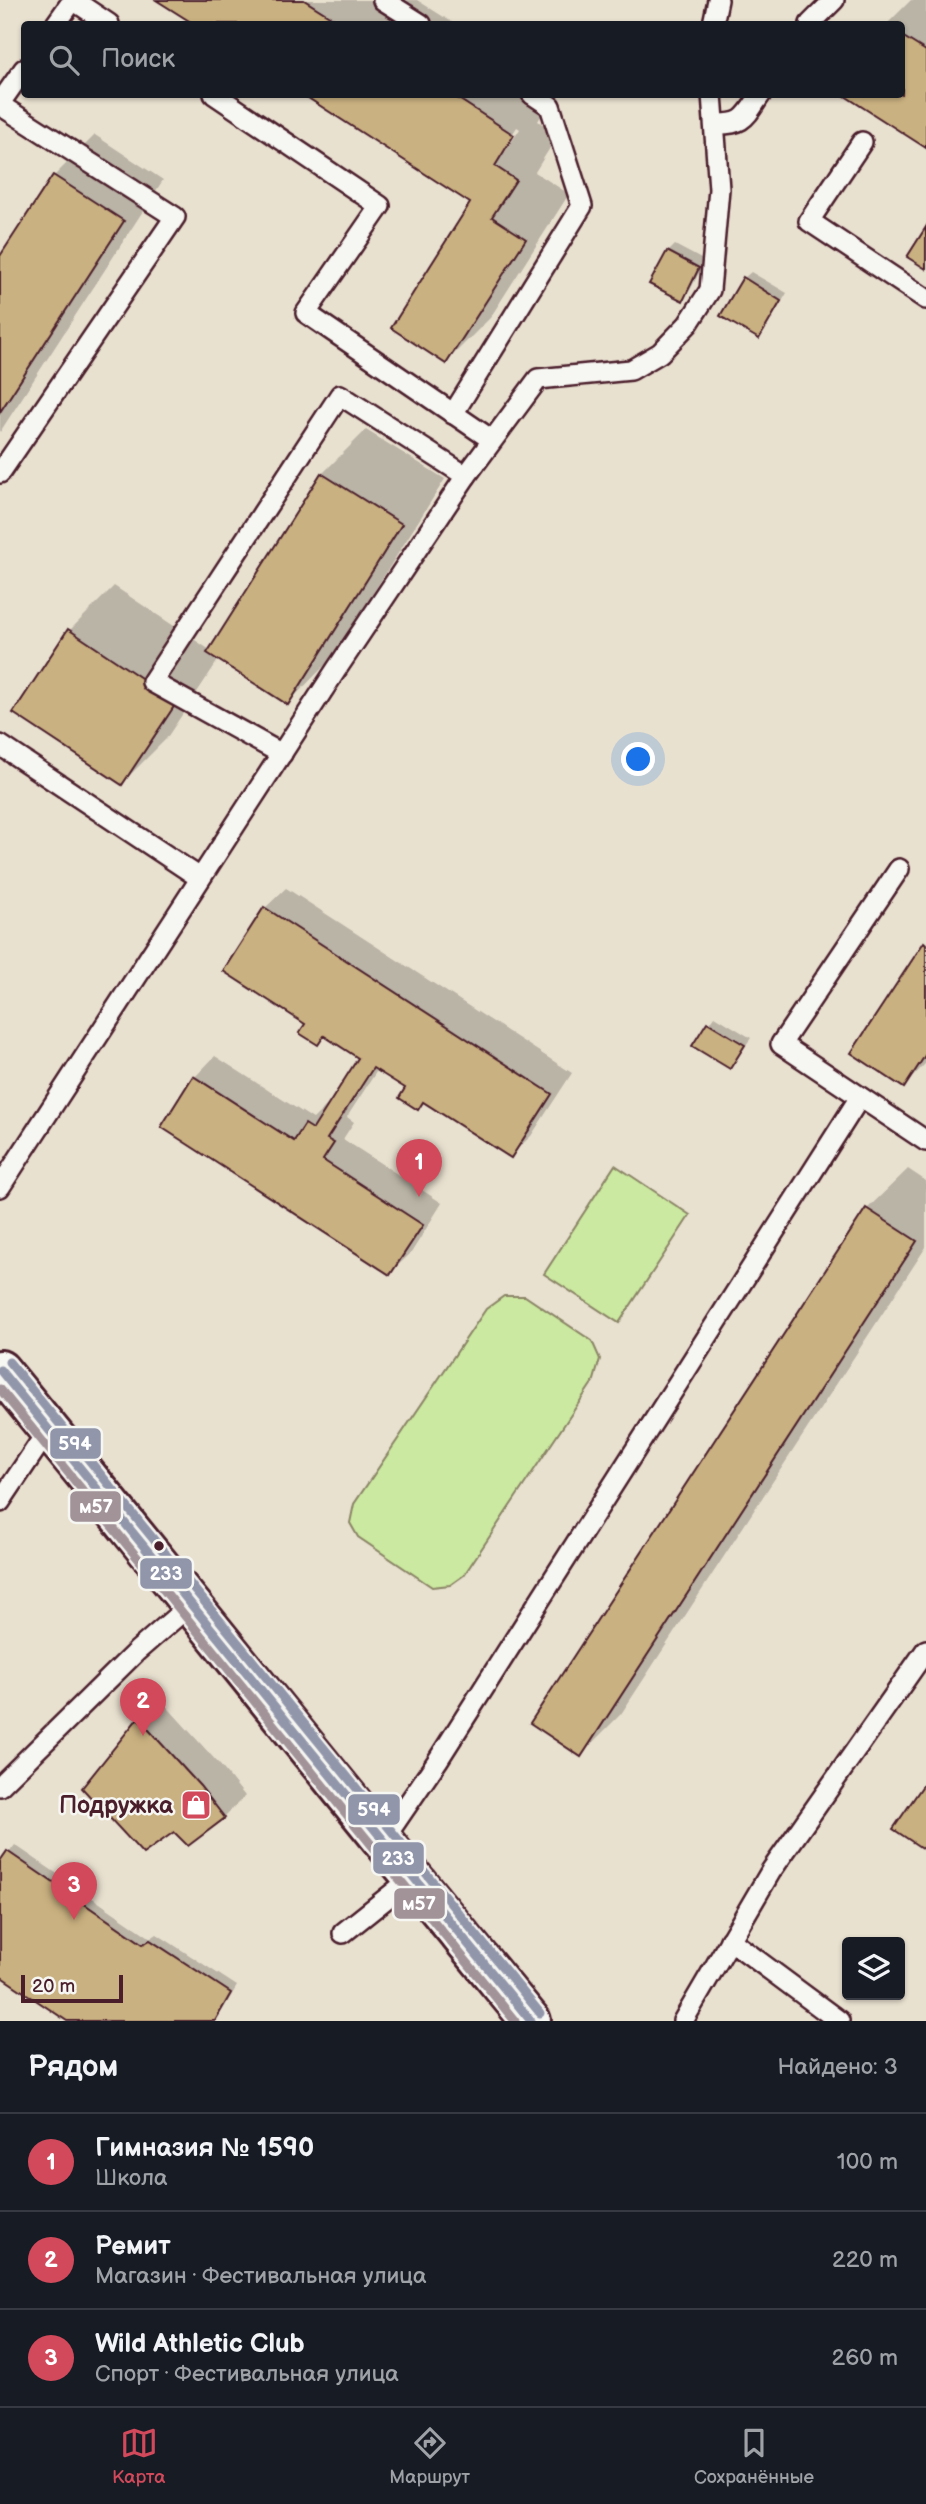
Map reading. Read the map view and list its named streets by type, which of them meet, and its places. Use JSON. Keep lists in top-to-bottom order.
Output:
{
  "places": {
    "shop": ["Подружка"]
  },
  "lines": ["transit line 594", "transit line 233", "transit line м57"],
  "scale_bar": "20 m",
  "page": {
    "search": "Поиск",
    "pins": ["1", "2", "3"],
    "scale": "20 m",
    "heading": ["Рядом", "Найдено: 3"],
    "list": [
      {
        "mark": "1",
        "name": "Гимназия № 1590",
        "note": "Школа",
        "value": "100 m"
      },
      {
        "mark": "2",
        "name": "Ремит",
        "note": "Магазин · Фестивальная улица",
        "value": "220 m"
      },
      {
        "mark": "3",
        "name": "Wild Athletic Club",
        "note": "Спорт · Фестивальная улица",
        "value": "260 m"
      }
    ],
    "nav": ["Карта", "Маршрут", "Сохранённые"]
  }
}
